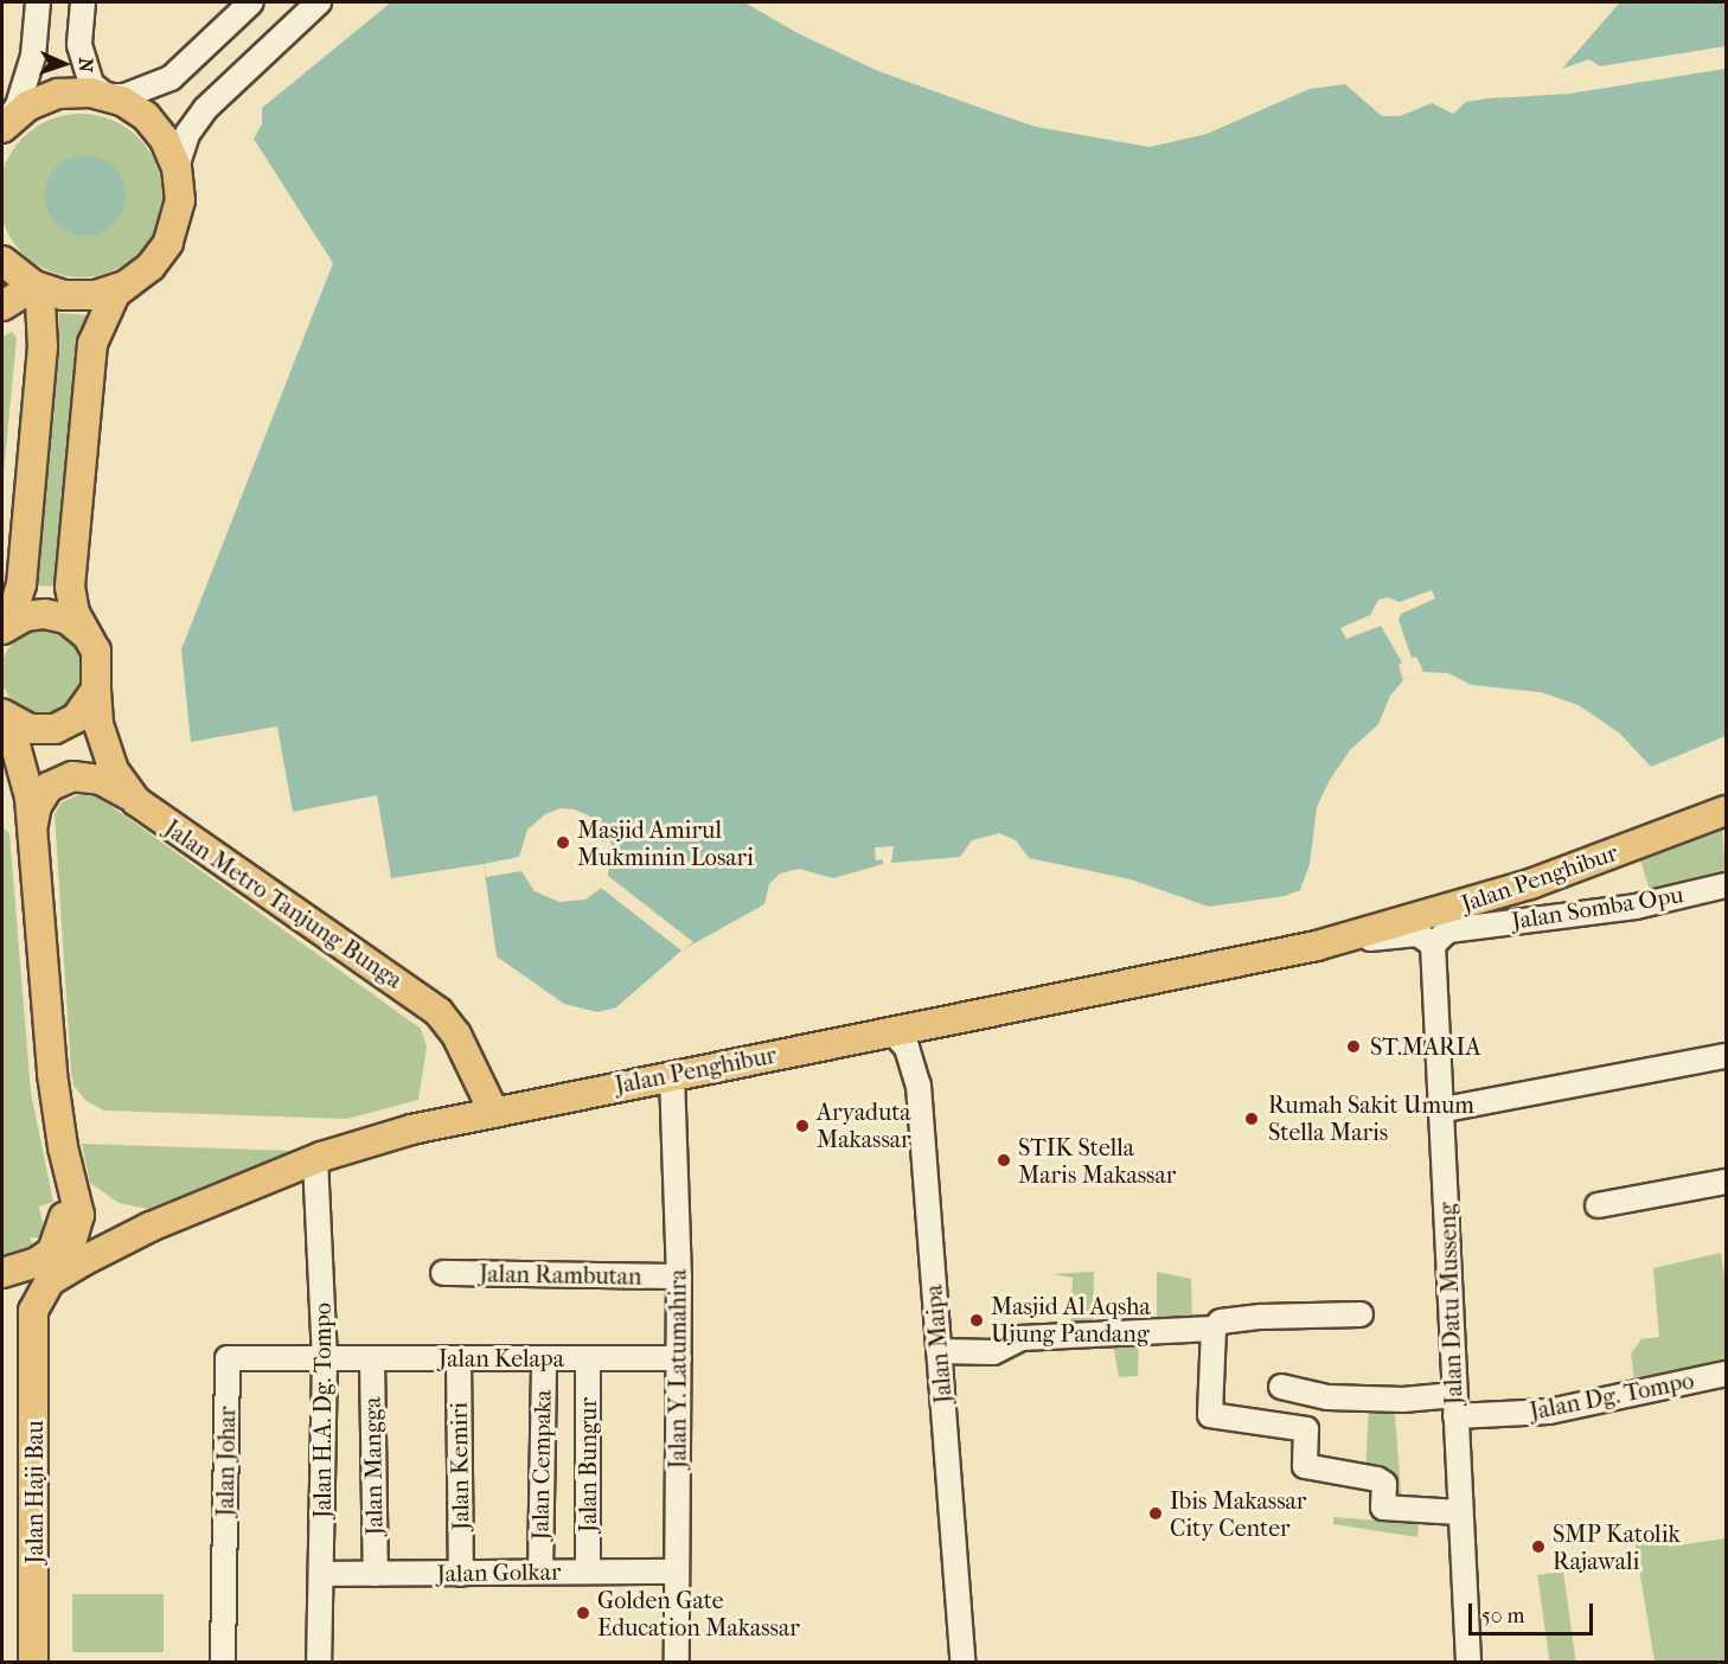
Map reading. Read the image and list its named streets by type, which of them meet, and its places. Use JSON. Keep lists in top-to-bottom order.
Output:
{
  "streets": {
    "main road": ["Jalan Penghibur", "Jalan Metro Tanjung Bunga", "Jalan Haji Bau"],
    "street": [
      "Jalan Somba Opu",
      "Jalan Rambutan",
      "Jalan Datu Musseng",
      "Jalan Maipa",
      "Jalan Kelapa",
      "Jalan Y. Latumahira",
      "Jalan Dg. Tompo",
      "Jalan H.A. Dg. Tompo",
      "Jalan Johar",
      "Jalan Cempaka",
      "Jalan Bungur",
      "Jalan Mangga",
      "Jalan Kemiri",
      "Jalan Golkar"
    ]
  },
  "crossings": [
    ["Jalan Penghibur", "Jalan Metro Tanjung Bunga"],
    ["Jalan Penghibur", "Jalan Somba Opu"],
    ["Jalan Penghibur", "Jalan Datu Musseng"],
    ["Jalan Penghibur", "Jalan Maipa"],
    ["Jalan Penghibur", "Jalan Y. Latumahira"],
    ["Jalan Penghibur", "Jalan H.A. Dg. Tompo"],
    ["Jalan Penghibur", "Jalan Haji Bau"],
    ["Jalan Somba Opu", "Jalan Datu Musseng"],
    ["Jalan Rambutan", "Jalan Y. Latumahira"],
    ["Jalan Datu Musseng", "Jalan Dg. Tompo"],
    ["Jalan Kelapa", "Jalan Y. Latumahira"],
    ["Jalan Kelapa", "Jalan H.A. Dg. Tompo"],
    ["Jalan Kelapa", "Jalan Johar"],
    ["Jalan Kelapa", "Jalan Cempaka"],
    ["Jalan Kelapa", "Jalan Bungur"],
    ["Jalan Kelapa", "Jalan Mangga"],
    ["Jalan Kelapa", "Jalan Kemiri"],
    ["Jalan Y. Latumahira", "Jalan Golkar"],
    ["Jalan H.A. Dg. Tompo", "Jalan Johar"],
    ["Jalan H.A. Dg. Tompo", "Jalan Golkar"],
    ["Jalan Cempaka", "Jalan Golkar"],
    ["Jalan Bungur", "Jalan Golkar"],
    ["Jalan Mangga", "Jalan Golkar"],
    ["Jalan Kemiri", "Jalan Golkar"]
  ],
  "places": [
    "Masjid Amirul Mukminin Losari",
    "ST.MARIA",
    "Rumah Sakit Umum Stella Maris",
    "Aryaduta Makassar",
    "STIK Stella Maris Makassar",
    "Masjid Al Aqsha Ujung Pandang",
    "Ibis Makassar City Center",
    "SMP Katolik Rajawali",
    "Golden Gate Education Makassar"
  ],
  "scale_bar": "50 m",
  "north": "right"
}
